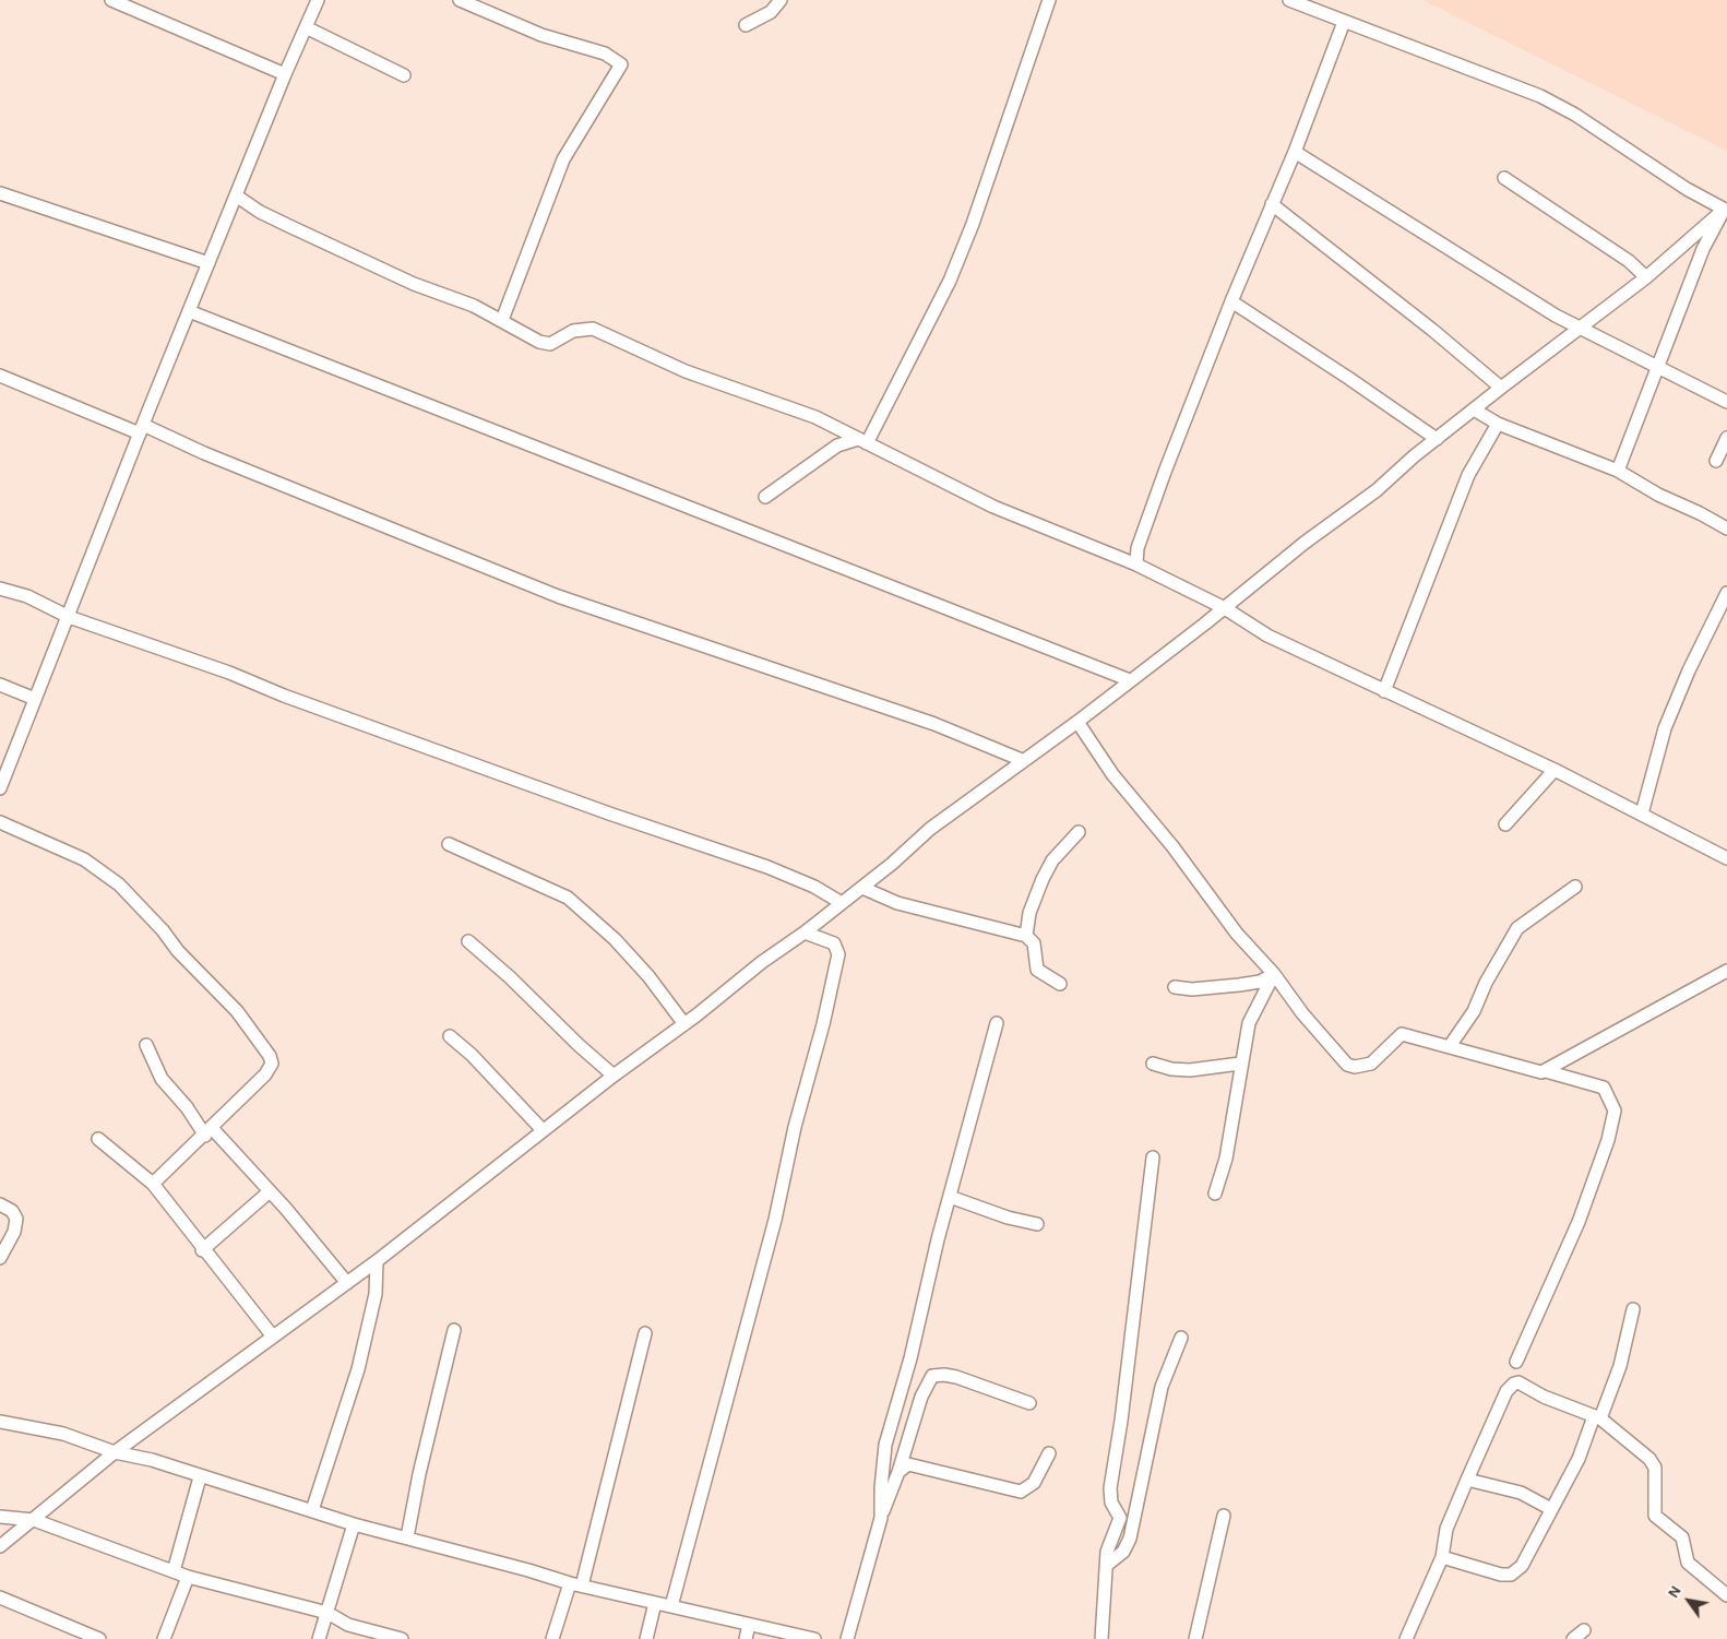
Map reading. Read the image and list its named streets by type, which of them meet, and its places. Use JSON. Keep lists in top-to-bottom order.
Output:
{
  "north": "top left"
}
